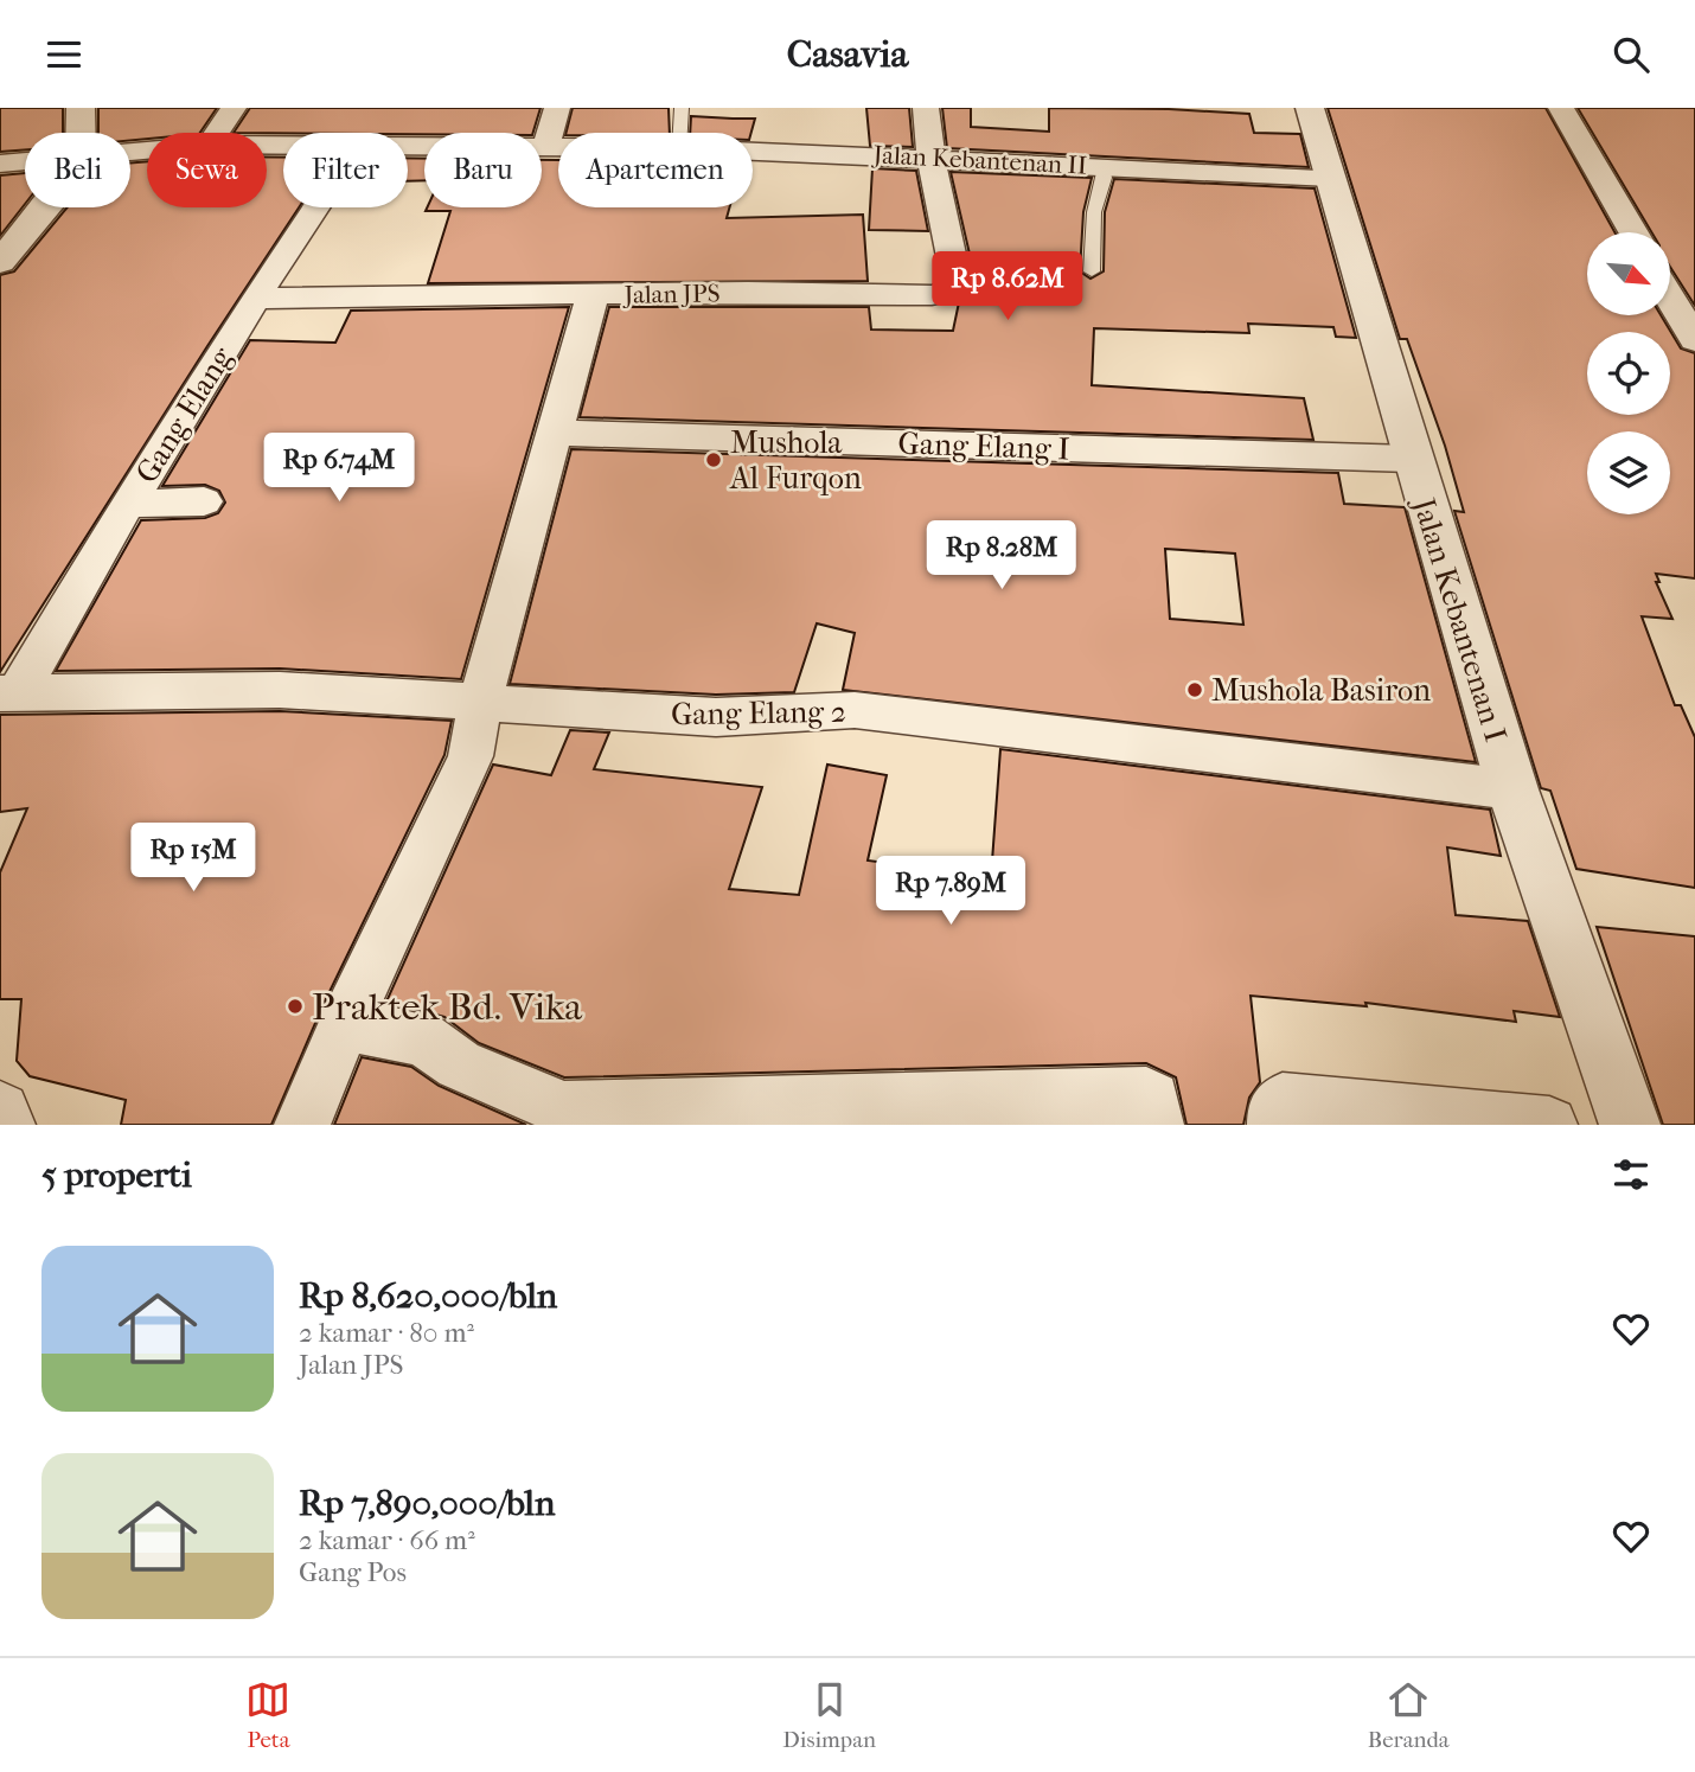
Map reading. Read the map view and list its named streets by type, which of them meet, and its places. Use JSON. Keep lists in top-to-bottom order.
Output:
{
  "streets": {
    "street": [
      "Jalan Kebantenan II",
      "Jalan JPS",
      "Gang Elang",
      "Gang Elang I",
      "Jalan Kebantenan I",
      "Gang Elang 2"
    ]
  },
  "crossings": [
    ["Jalan Kebantenan II", "Jalan JPS"],
    ["Jalan Kebantenan II", "Jalan Kebantenan I"],
    ["Jalan JPS", "Gang Elang"],
    ["Gang Elang", "Gang Elang 2"],
    ["Gang Elang I", "Jalan Kebantenan I"],
    ["Jalan Kebantenan I", "Gang Elang 2"]
  ],
  "places": ["Mushola Al Furqon", "Mushola Basiron", "Praktek Bd. Vika"],
  "north": "bottom right",
  "page": {
    "header": "Casavia",
    "chip": [
      "Beli",
      "Sewa",
      "Filter",
      "Baru",
      "Apartemen"
    ],
    "price": [
      "Rp 8.62M",
      "Rp 6.74M",
      "Rp 8.28M",
      "Rp 15M",
      "Rp 7.89M"
    ],
    "heading": "5 properti",
    "list": [
      {
        "name": "Rp 8,620,000/bln",
        "note": "2 kamar · 80 m² · Jalan JPS"
      },
      {
        "name": "Rp 7,890,000/bln",
        "note": "2 kamar · 66 m² · Gang Pos"
      }
    ],
    "tabs": ["Peta", "Disimpan", "Beranda"]
  }
}
